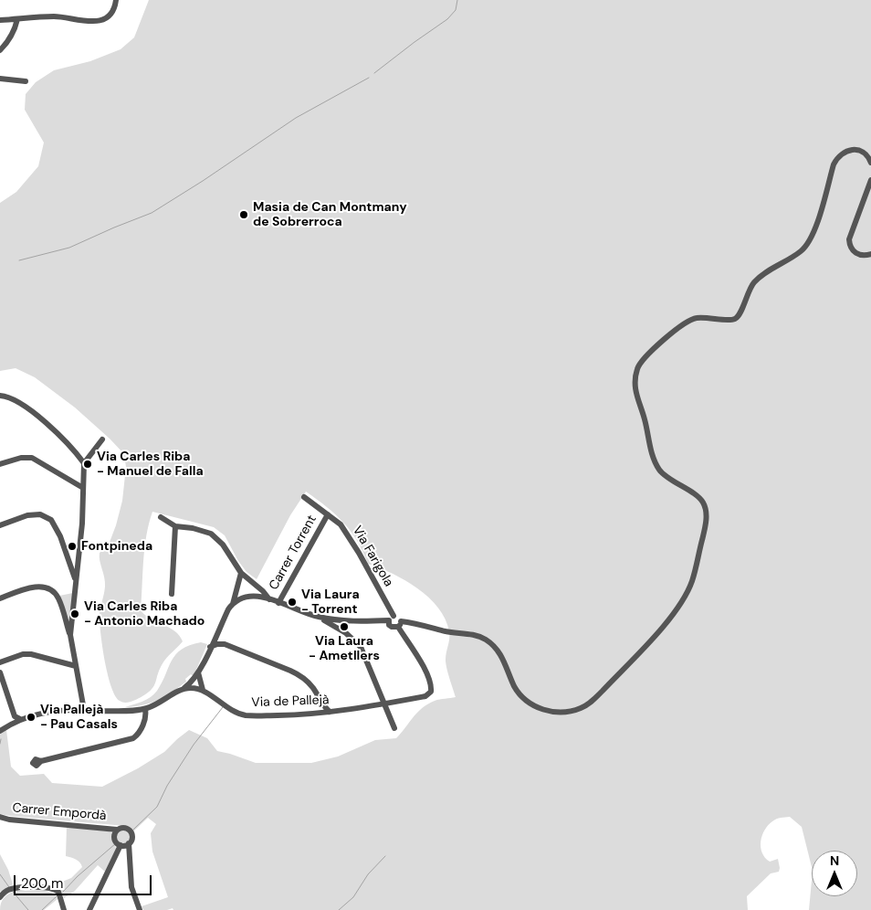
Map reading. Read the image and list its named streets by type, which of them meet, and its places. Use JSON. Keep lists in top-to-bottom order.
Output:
{
  "streets": {
    "street": [
      "Carrer Torrent",
      "Via Farigola",
      "Via de Pallejà",
      "Carrer Empordà"
    ]
  },
  "crossings": [
    ["Carrer Torrent", "Via Farigola"],
    ["Via Farigola", "Via de Pallejà"]
  ],
  "places": [
    "Masia de Can Montmany de Sobrerroca",
    "Via Carles Riba - Manuel de Falla",
    "Fontpineda",
    "Via Laura - Torrent",
    "Via Carles Riba - Antonio Machado",
    "Via Laura - Ametllers",
    "Via Pallejà - Pau Casals"
  ],
  "scale_bar": "200 m",
  "north": "top"
}
